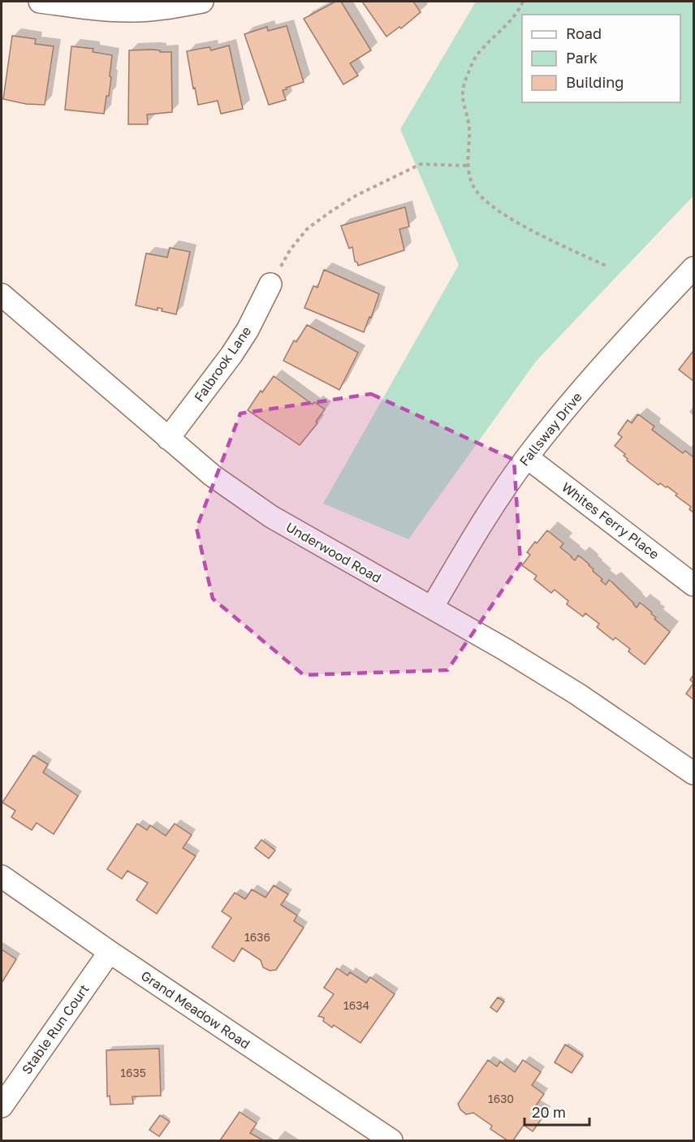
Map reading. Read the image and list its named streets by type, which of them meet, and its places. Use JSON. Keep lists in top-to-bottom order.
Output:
{
  "streets": {
    "street": [
      "Falbrook Lane",
      "Fallsway Drive",
      "Whites Ferry Place",
      "Underwood Road",
      "Grand Meadow Road",
      "Stable Run Court"
    ]
  },
  "crossings": [
    ["Falbrook Lane", "Underwood Road"],
    ["Fallsway Drive", "Whites Ferry Place"],
    ["Fallsway Drive", "Underwood Road"],
    ["Grand Meadow Road", "Stable Run Court"]
  ],
  "house_numbers": [
    "1636",
    "1634",
    "1635",
    "1630"
  ],
  "legend": ["Road", "Park", "Building"],
  "scale_bar": "20 m"
}
